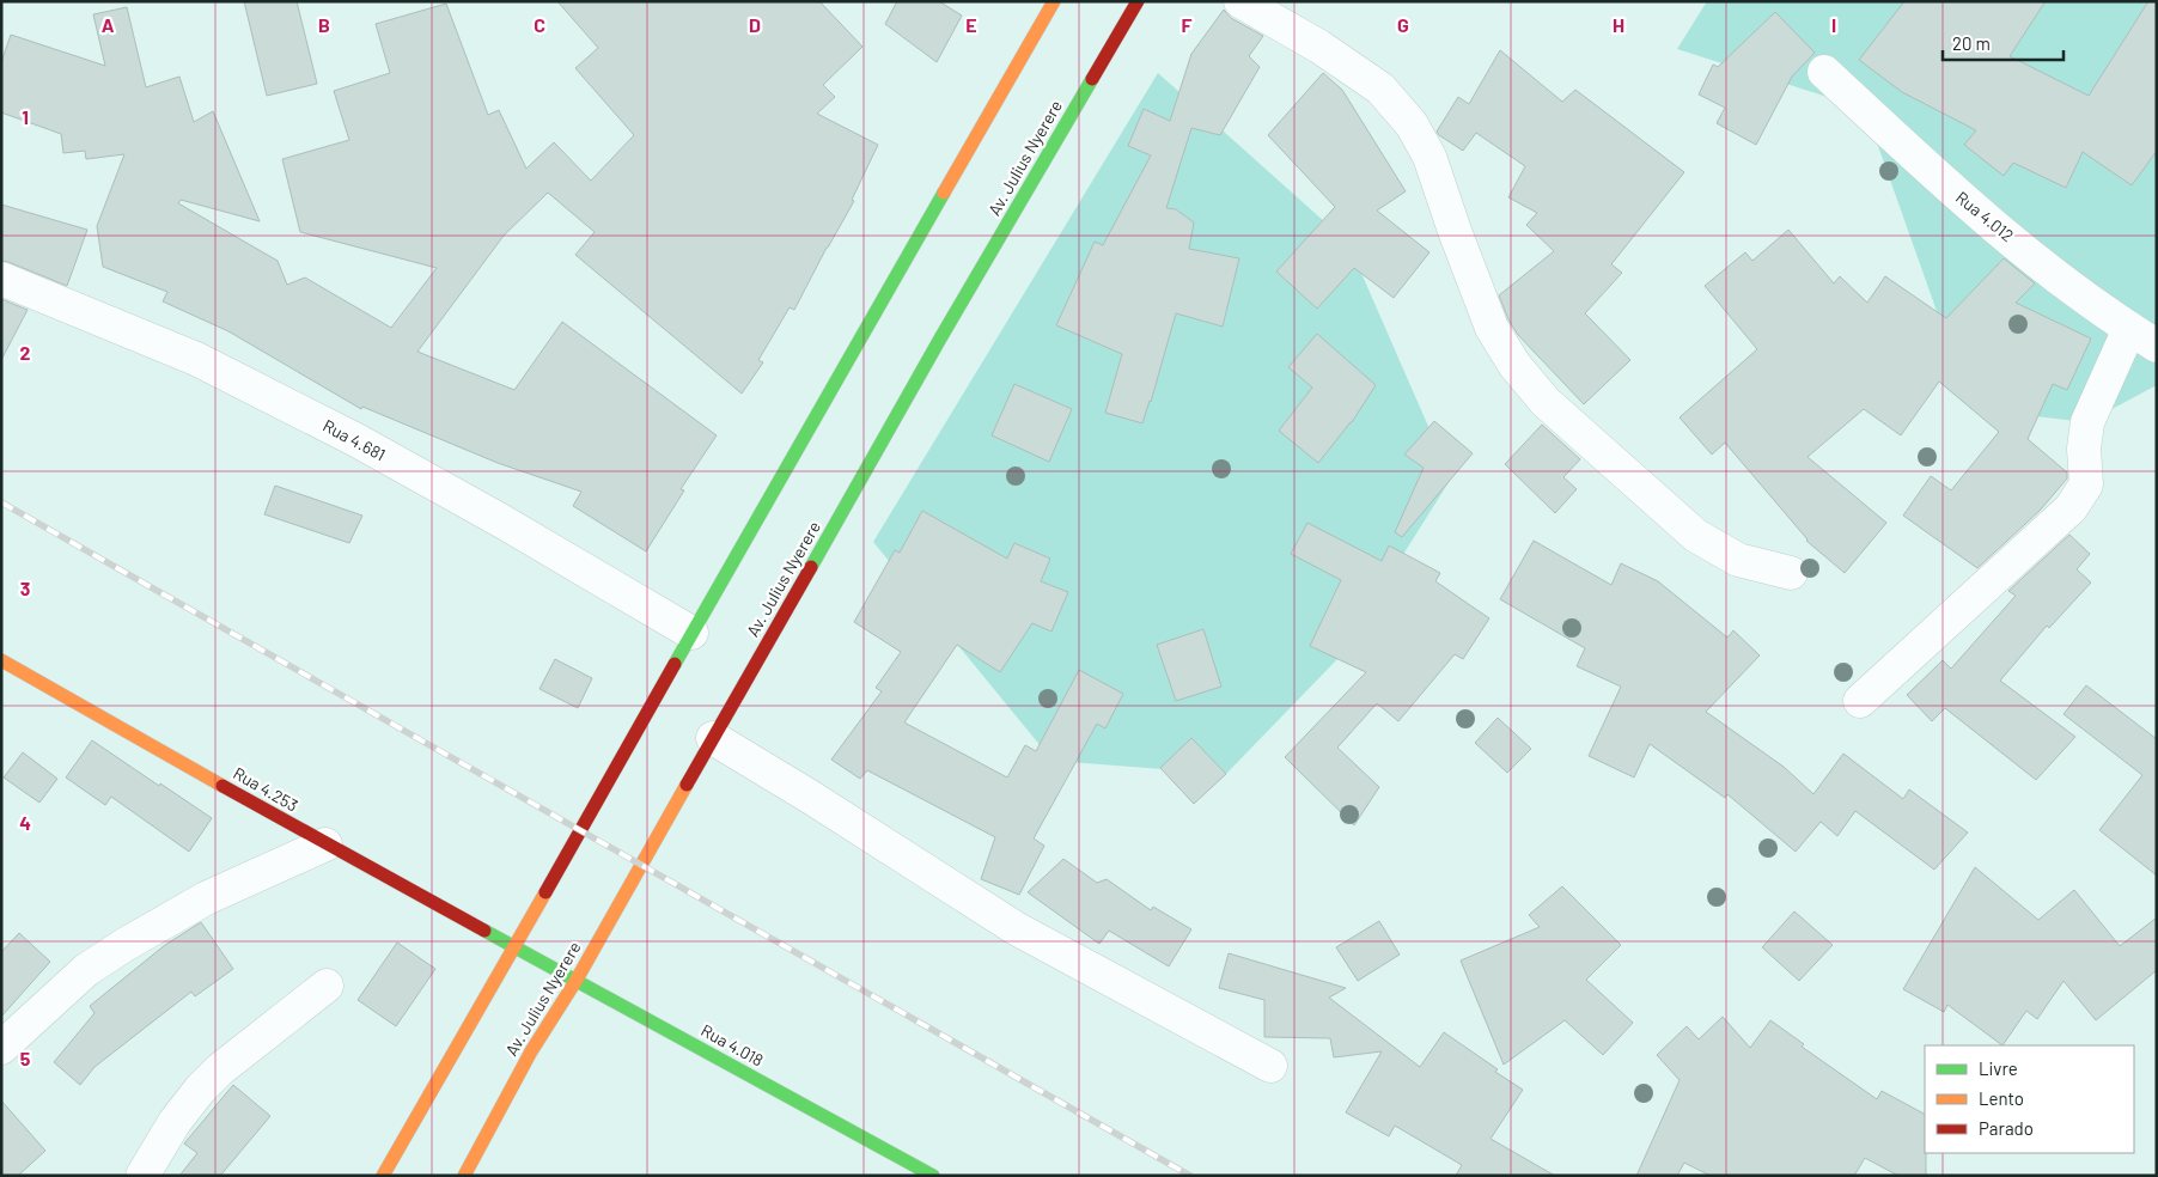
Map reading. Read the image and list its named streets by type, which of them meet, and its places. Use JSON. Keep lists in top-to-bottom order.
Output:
{
  "streets": {
    "main road": ["Av. Julius Nyerere", "Rua 4.253", "Rua 4.018"],
    "street": ["Rua 4.012", "Rua 4.681"]
  },
  "crossings": [
    ["Av. Julius Nyerere", "Rua 4.018"],
    ["Rua 4.253", "Rua 4.018"]
  ],
  "legend": ["Livre", "Lento", "Parado"],
  "scale_bar": "20 m",
  "grid": {
    "columns": [
      "A",
      "B",
      "C",
      "D",
      "E",
      "F",
      "G",
      "H",
      "I"
    ],
    "rows": [
      "1",
      "2",
      "3",
      "4",
      "5"
    ]
  }
}
